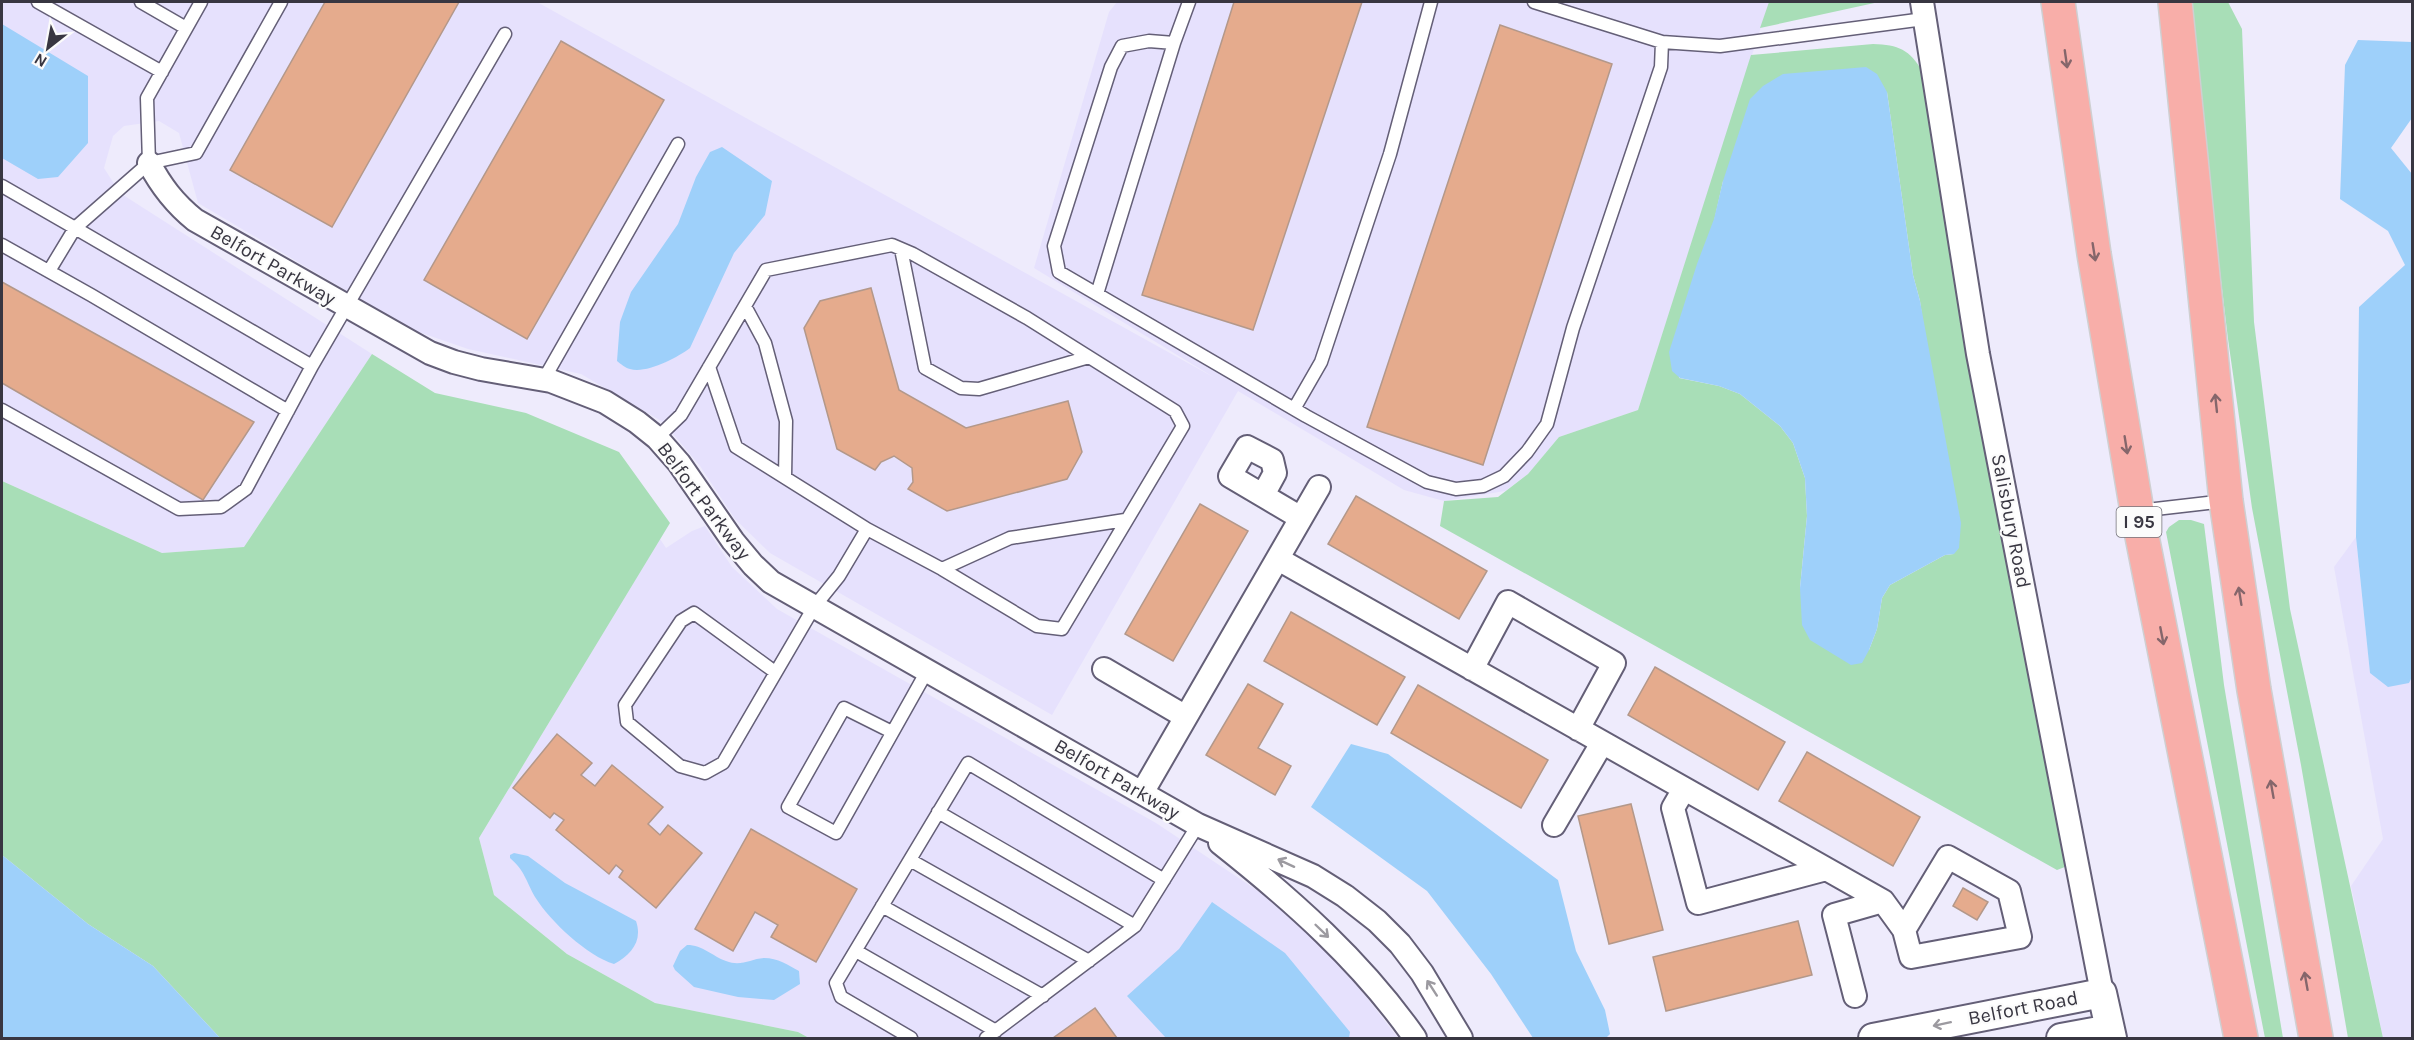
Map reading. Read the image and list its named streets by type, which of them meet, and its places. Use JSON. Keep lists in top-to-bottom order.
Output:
{
  "streets": {
    "highway": ["I 95"],
    "street": ["Belfort Parkway", "Salisbury Road", "Belfort Road"]
  },
  "crossings": [
    ["Salisbury Road", "Belfort Road"]
  ],
  "one_way": ["Belfort Road"],
  "north": "bottom left"
}
